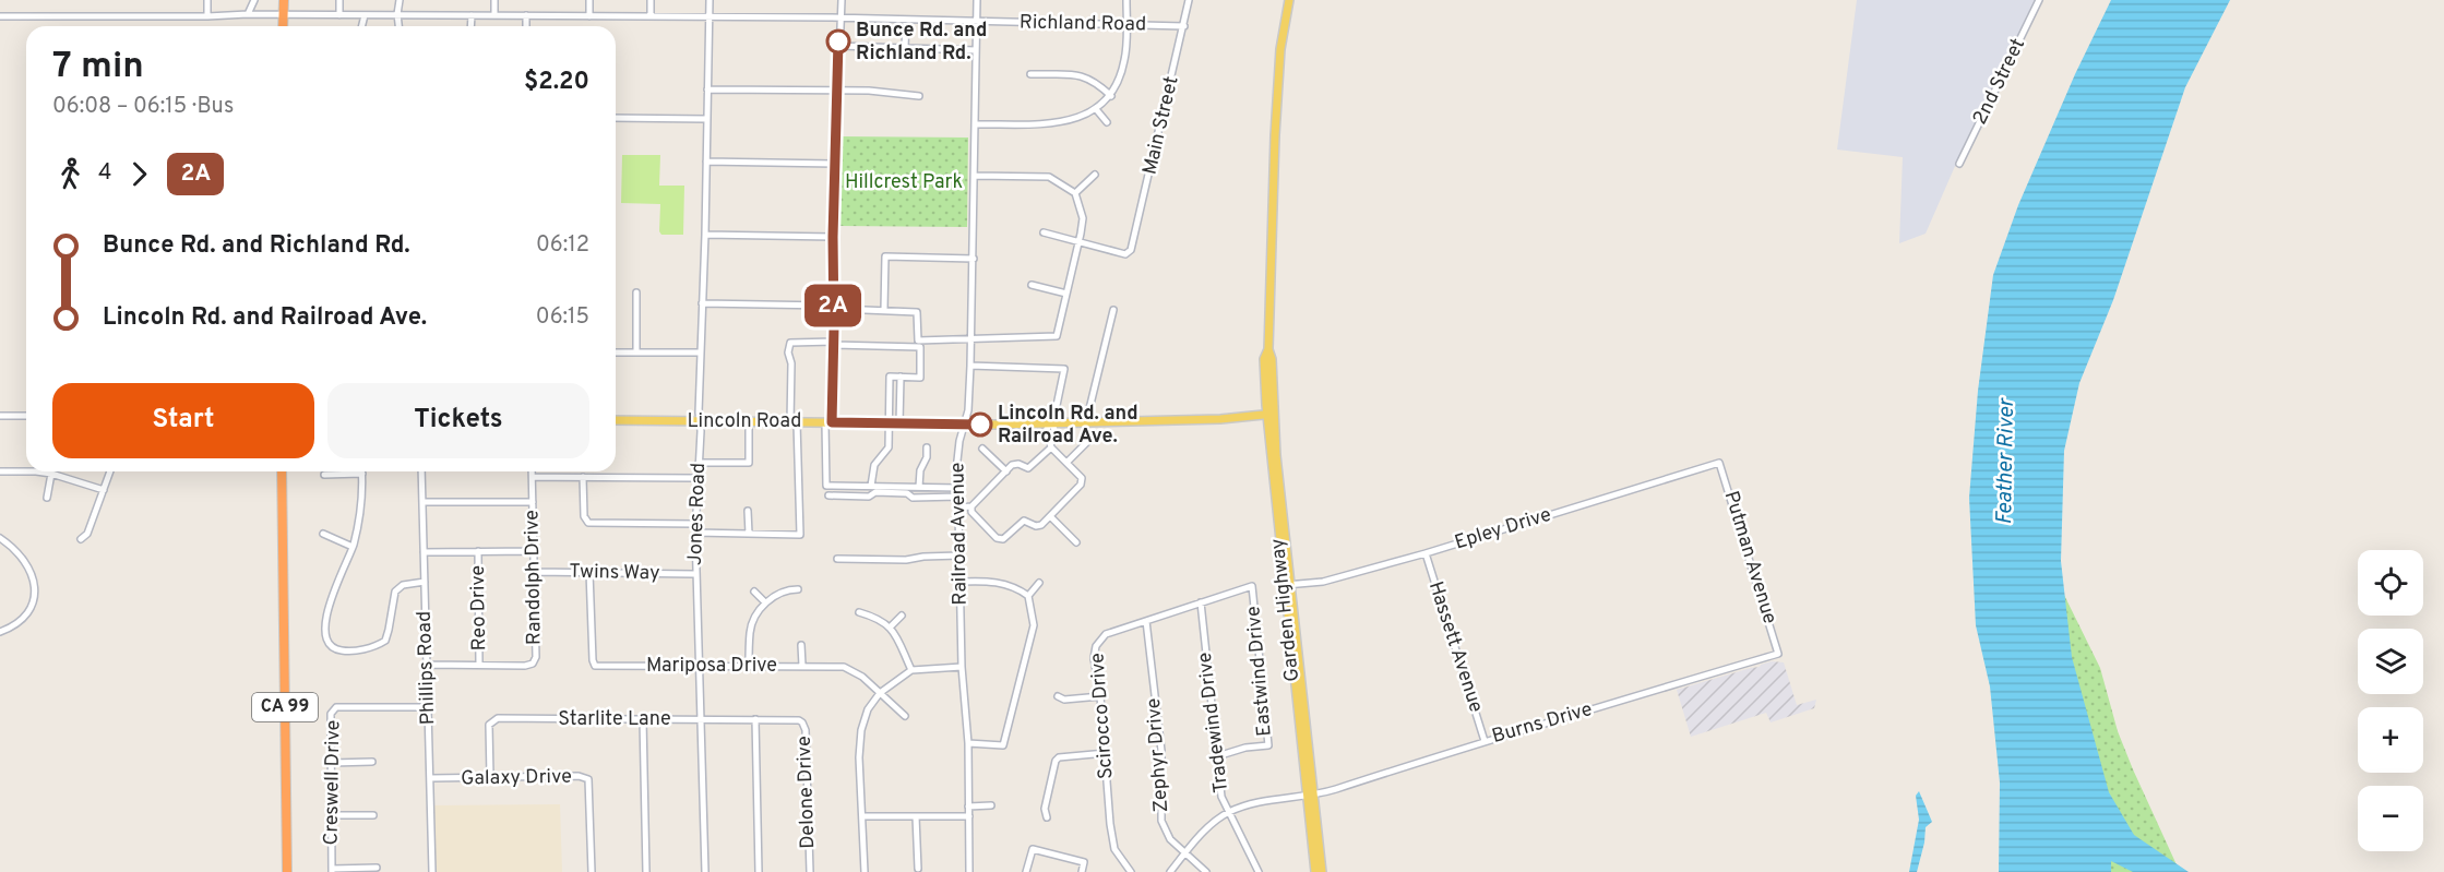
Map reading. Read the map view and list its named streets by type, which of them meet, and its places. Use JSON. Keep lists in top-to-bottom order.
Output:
{
  "streets": {
    "highway": ["CA 99"],
    "main road": ["Lincoln Road", "Garden Highway"],
    "street": [
      "Richland Road",
      "2nd Street",
      "Main Street",
      "Jones Road",
      "Epley Drive",
      "Railroad Avenue",
      "Putman Avenue",
      "Twins Way",
      "Randolph Drive",
      "Reo Drive",
      "Hassett Avenue",
      "Mariposa Drive",
      "Phillips Road",
      "Eastwind Drive",
      "Scirocco Drive",
      "Starlite Lane",
      "Tradewind Drive",
      "Burns Drive",
      "Zephyr Drive",
      "Galaxy Drive",
      "Creswell Drive",
      "Delone Drive"
    ]
  },
  "crossings": [
    ["Richland Road", "Main Street"],
    ["Richland Road", "Jones Road"],
    ["Richland Road", "Railroad Avenue"],
    ["Lincoln Road", "Jones Road"],
    ["Lincoln Road", "Railroad Avenue"],
    ["Lincoln Road", "Garden Highway"],
    ["Jones Road", "Twins Way"],
    ["Jones Road", "Mariposa Drive"],
    ["Jones Road", "Starlite Lane"],
    ["Epley Drive", "Putman Avenue"],
    ["Epley Drive", "Garden Highway"],
    ["Epley Drive", "Hassett Avenue"],
    ["Putman Avenue", "Burns Drive"],
    ["Twins Way", "Randolph Drive"],
    ["Twins Way", "Mariposa Drive"],
    ["Randolph Drive", "Reo Drive"],
    ["Randolph Drive", "Phillips Road"],
    ["Garden Highway", "Burns Drive"],
    ["Hassett Avenue", "Burns Drive"],
    ["Phillips Road", "Galaxy Drive"],
    ["Phillips Road", "Creswell Drive"],
    ["Eastwind Drive", "Scirocco Drive"],
    ["Eastwind Drive", "Tradewind Drive"],
    ["Scirocco Drive", "Tradewind Drive"],
    ["Scirocco Drive", "Zephyr Drive"],
    ["Starlite Lane", "Galaxy Drive"],
    ["Starlite Lane", "Delone Drive"],
    ["Tradewind Drive", "Burns Drive"]
  ],
  "water": ["Feather River"],
  "parks": ["Hillcrest Park"],
  "places": ["Bunce Rd. and Richland Rd.", "Lincoln Rd. and Railroad Ave."],
  "lines": ["bus line 2A"],
  "page": {
    "on_map": "2A",
    "heading": ["7 min", "06:08 – 06:15 · Bus", "$2.20"],
    "legs": ["4", "2A"],
    "list": [
      {
        "name": "Bunce Rd. and Richland Rd.",
        "value": "06:12"
      },
      {
        "name": "Lincoln Rd. and Railroad Ave.",
        "value": "06:15"
      }
    ],
    "buttons": ["Start", "Tickets"],
    "map_buttons": ["+", "−"]
  }
}
